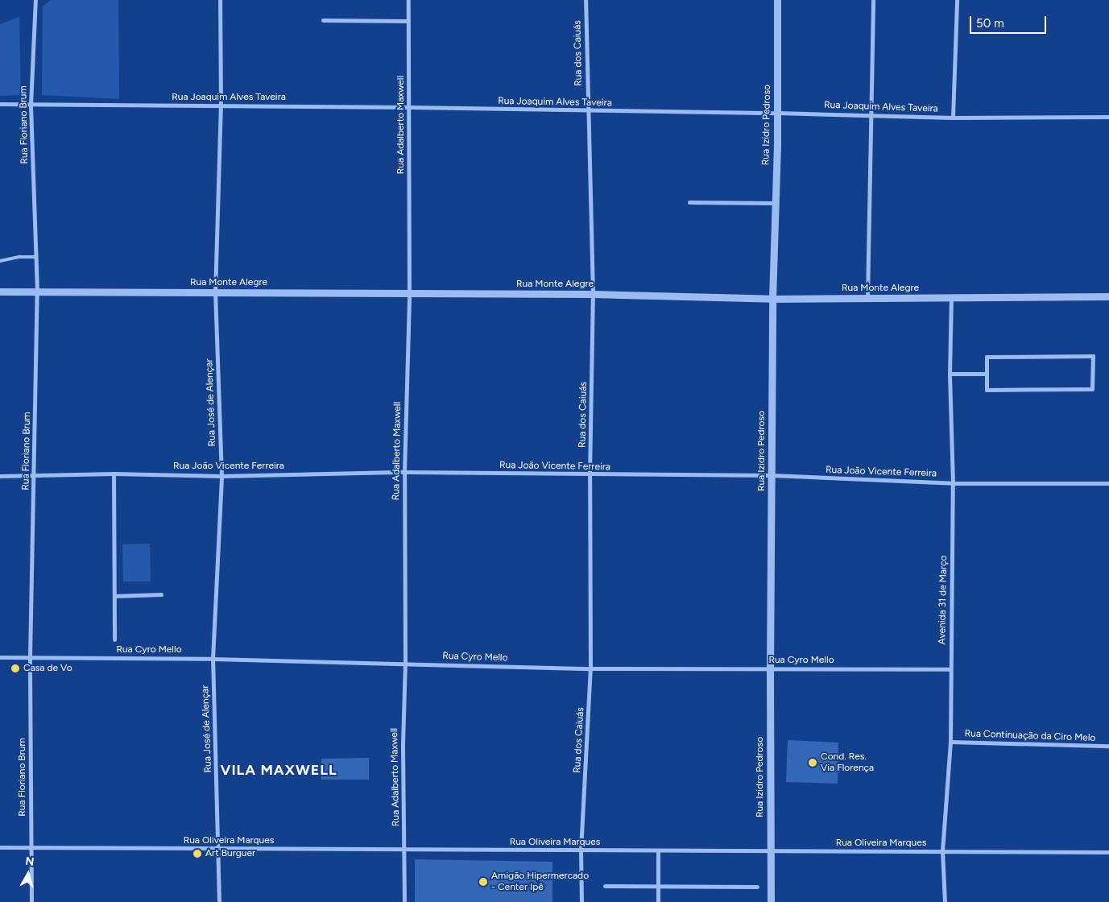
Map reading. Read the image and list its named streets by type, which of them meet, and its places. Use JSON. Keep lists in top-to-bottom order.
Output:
{
  "streets": {
    "street": [
      "Rua dos Caiuás",
      "Rua Joaquim Alves Taveira",
      "Rua Floriano Brum",
      "Rua Adalberto Maxwell",
      "Rua Izidro Pedroso",
      "Rua Monte Alegre",
      "Rua José de Alençar",
      "Rua João Vicente Ferreira",
      "Avenida 31 de Março",
      "Rua Cyro Mello",
      "Rua Continuação da Ciro Melo",
      "Rua Oliveira Marques"
    ]
  },
  "crossings": [
    ["Rua dos Caiuás", "Rua Joaquim Alves Taveira"],
    ["Rua dos Caiuás", "Rua Monte Alegre"],
    ["Rua dos Caiuás", "Rua João Vicente Ferreira"],
    ["Rua dos Caiuás", "Rua Cyro Mello"],
    ["Rua dos Caiuás", "Rua Oliveira Marques"],
    ["Rua Joaquim Alves Taveira", "Rua Floriano Brum"],
    ["Rua Joaquim Alves Taveira", "Rua Adalberto Maxwell"],
    ["Rua Joaquim Alves Taveira", "Rua Izidro Pedroso"],
    ["Rua Joaquim Alves Taveira", "Rua José de Alençar"],
    ["Rua Floriano Brum", "Rua Monte Alegre"],
    ["Rua Floriano Brum", "Rua João Vicente Ferreira"],
    ["Rua Floriano Brum", "Rua Cyro Mello"],
    ["Rua Floriano Brum", "Rua Oliveira Marques"],
    ["Rua Adalberto Maxwell", "Rua Monte Alegre"],
    ["Rua Adalberto Maxwell", "Rua João Vicente Ferreira"],
    ["Rua Adalberto Maxwell", "Rua Cyro Mello"],
    ["Rua Adalberto Maxwell", "Rua Oliveira Marques"],
    ["Rua Izidro Pedroso", "Rua Monte Alegre"],
    ["Rua Izidro Pedroso", "Rua João Vicente Ferreira"],
    ["Rua Izidro Pedroso", "Rua Cyro Mello"],
    ["Rua Izidro Pedroso", "Rua Oliveira Marques"],
    ["Rua Monte Alegre", "Rua José de Alençar"],
    ["Rua Monte Alegre", "Avenida 31 de Março"],
    ["Rua José de Alençar", "Rua João Vicente Ferreira"],
    ["Rua José de Alençar", "Rua Cyro Mello"],
    ["Rua José de Alençar", "Rua Oliveira Marques"],
    ["Rua João Vicente Ferreira", "Avenida 31 de Março"],
    ["Avenida 31 de Março", "Rua Cyro Mello"],
    ["Avenida 31 de Março", "Rua Continuação da Ciro Melo"],
    ["Avenida 31 de Março", "Rua Oliveira Marques"]
  ],
  "districts": ["VILA MAXWELL"],
  "places": [
    "Casa de Vo",
    "Cond. Res. Via Florença",
    "Art Burguer",
    "Amigão Hipermercado - Center Ipê"
  ],
  "scale_bar": "50 m",
  "north": "top"
}
